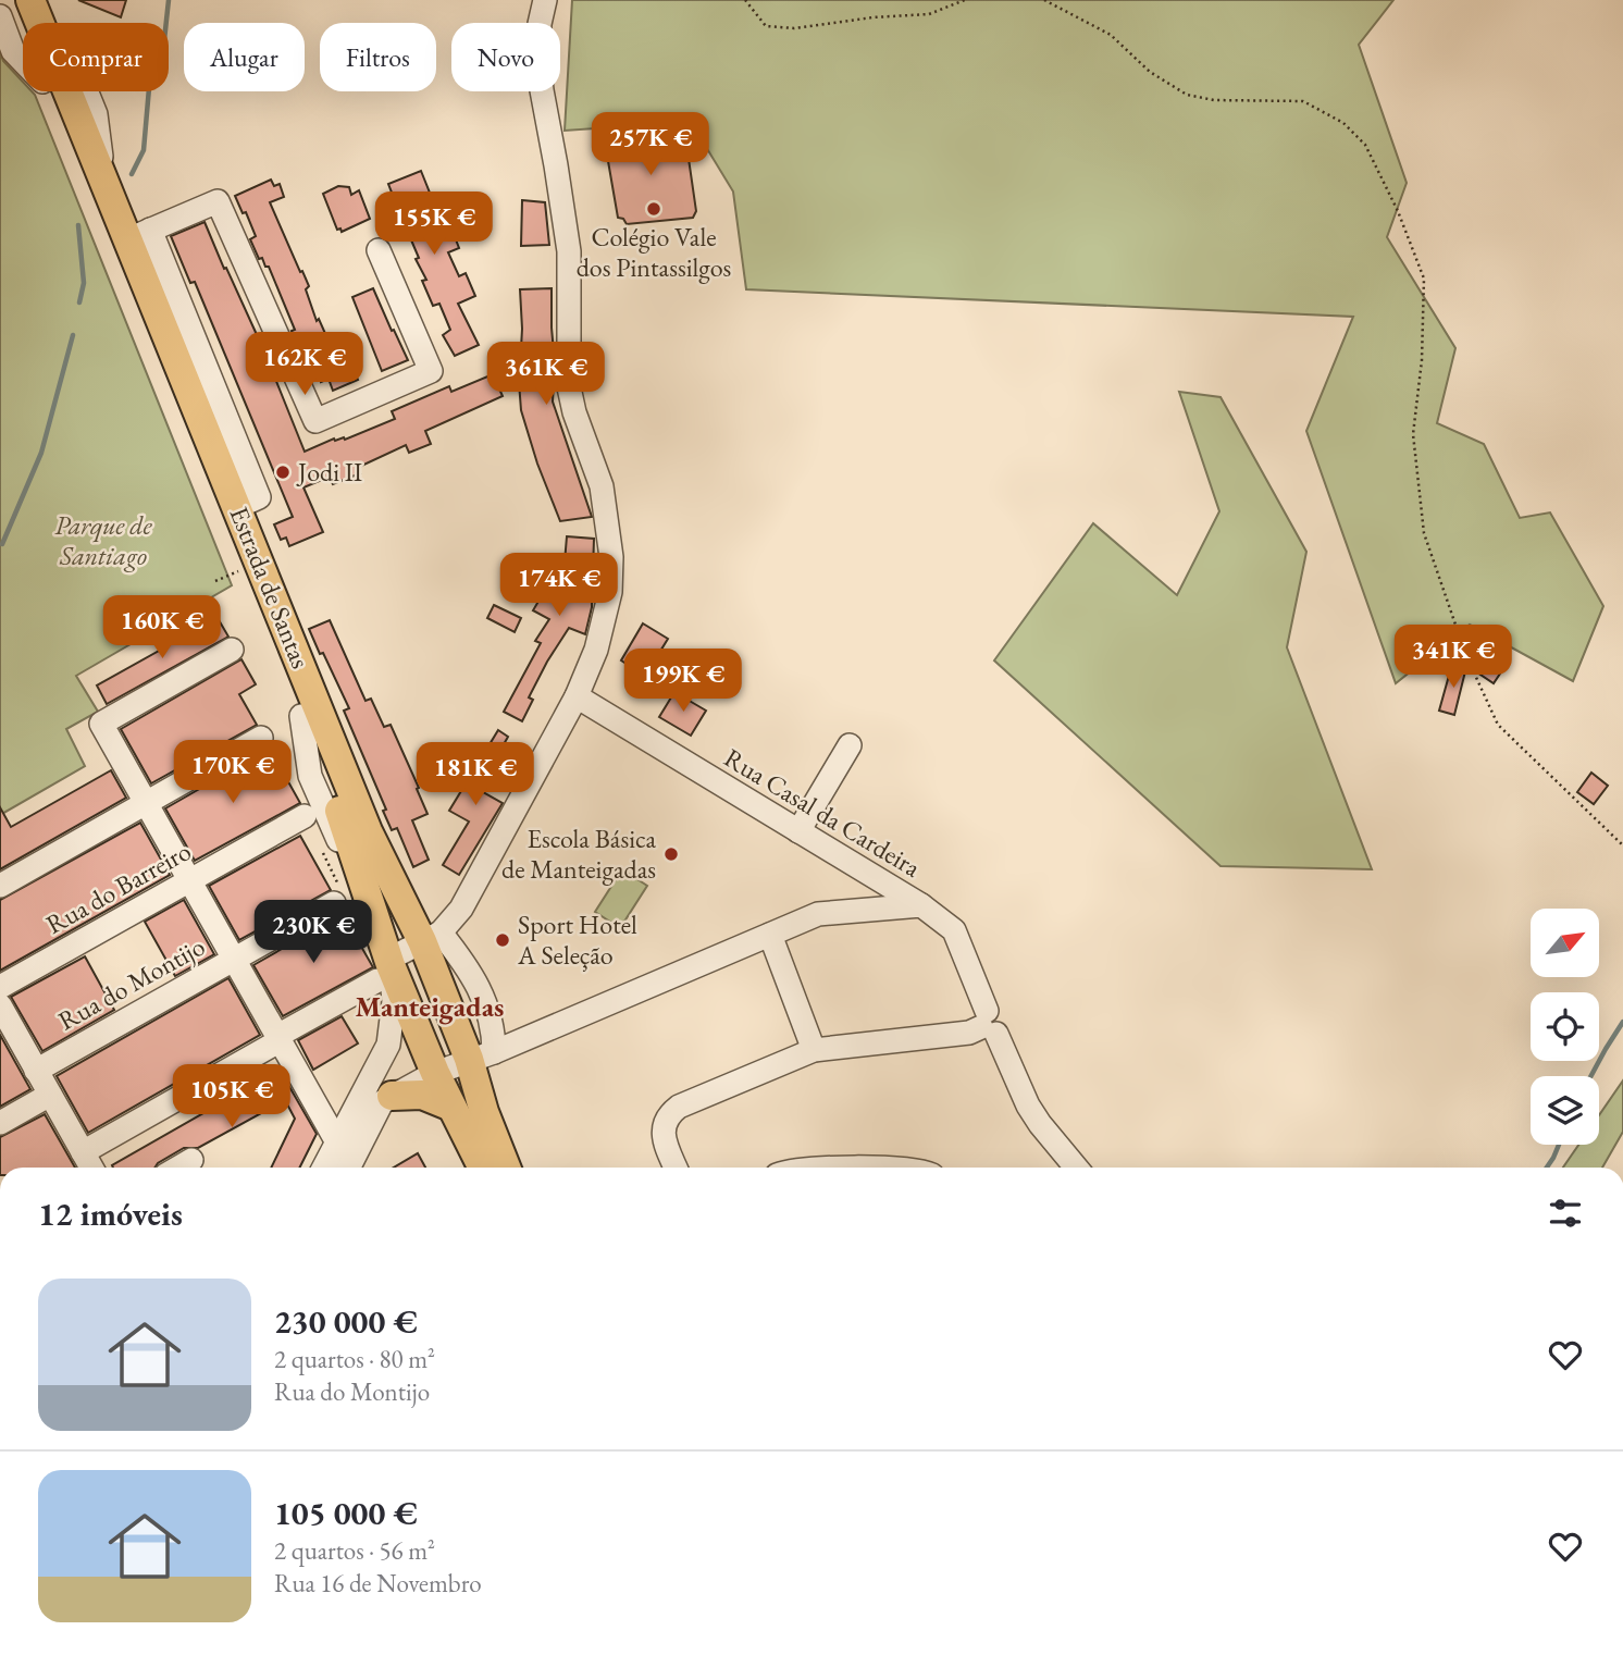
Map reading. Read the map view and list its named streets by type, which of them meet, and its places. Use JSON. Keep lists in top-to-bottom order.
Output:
{
  "streets": {
    "main road": ["Estrada de Santas"],
    "street": ["Rua Casal da Cardeira", "Rua do Barreiro", "Rua do Montijo"]
  },
  "districts": ["Manteigadas"],
  "parks": ["Parque de Santiago"],
  "places": [
    "Colégio Vale dos Pintassilgos",
    "Jodi II",
    "Escola Básica de Manteigadas",
    "Sport Hotel A Seleção"
  ],
  "north": "top right",
  "page": {
    "chip": [
      "Comprar",
      "Alugar",
      "Filtros",
      "Novo"
    ],
    "price": [
      "257K €",
      "155K €",
      "162K €",
      "361K €",
      "174K €",
      "160K €",
      "341K €",
      "199K €",
      "170K €",
      "181K €",
      "230K €",
      "105K €"
    ],
    "heading": "12 imóveis",
    "list": [
      {
        "name": "230 000 €",
        "note": "2 quartos · 80 m² · Rua do Montijo"
      },
      {
        "name": "105 000 €",
        "note": "2 quartos · 56 m² · Rua 16 de Novembro"
      }
    ]
  }
}
